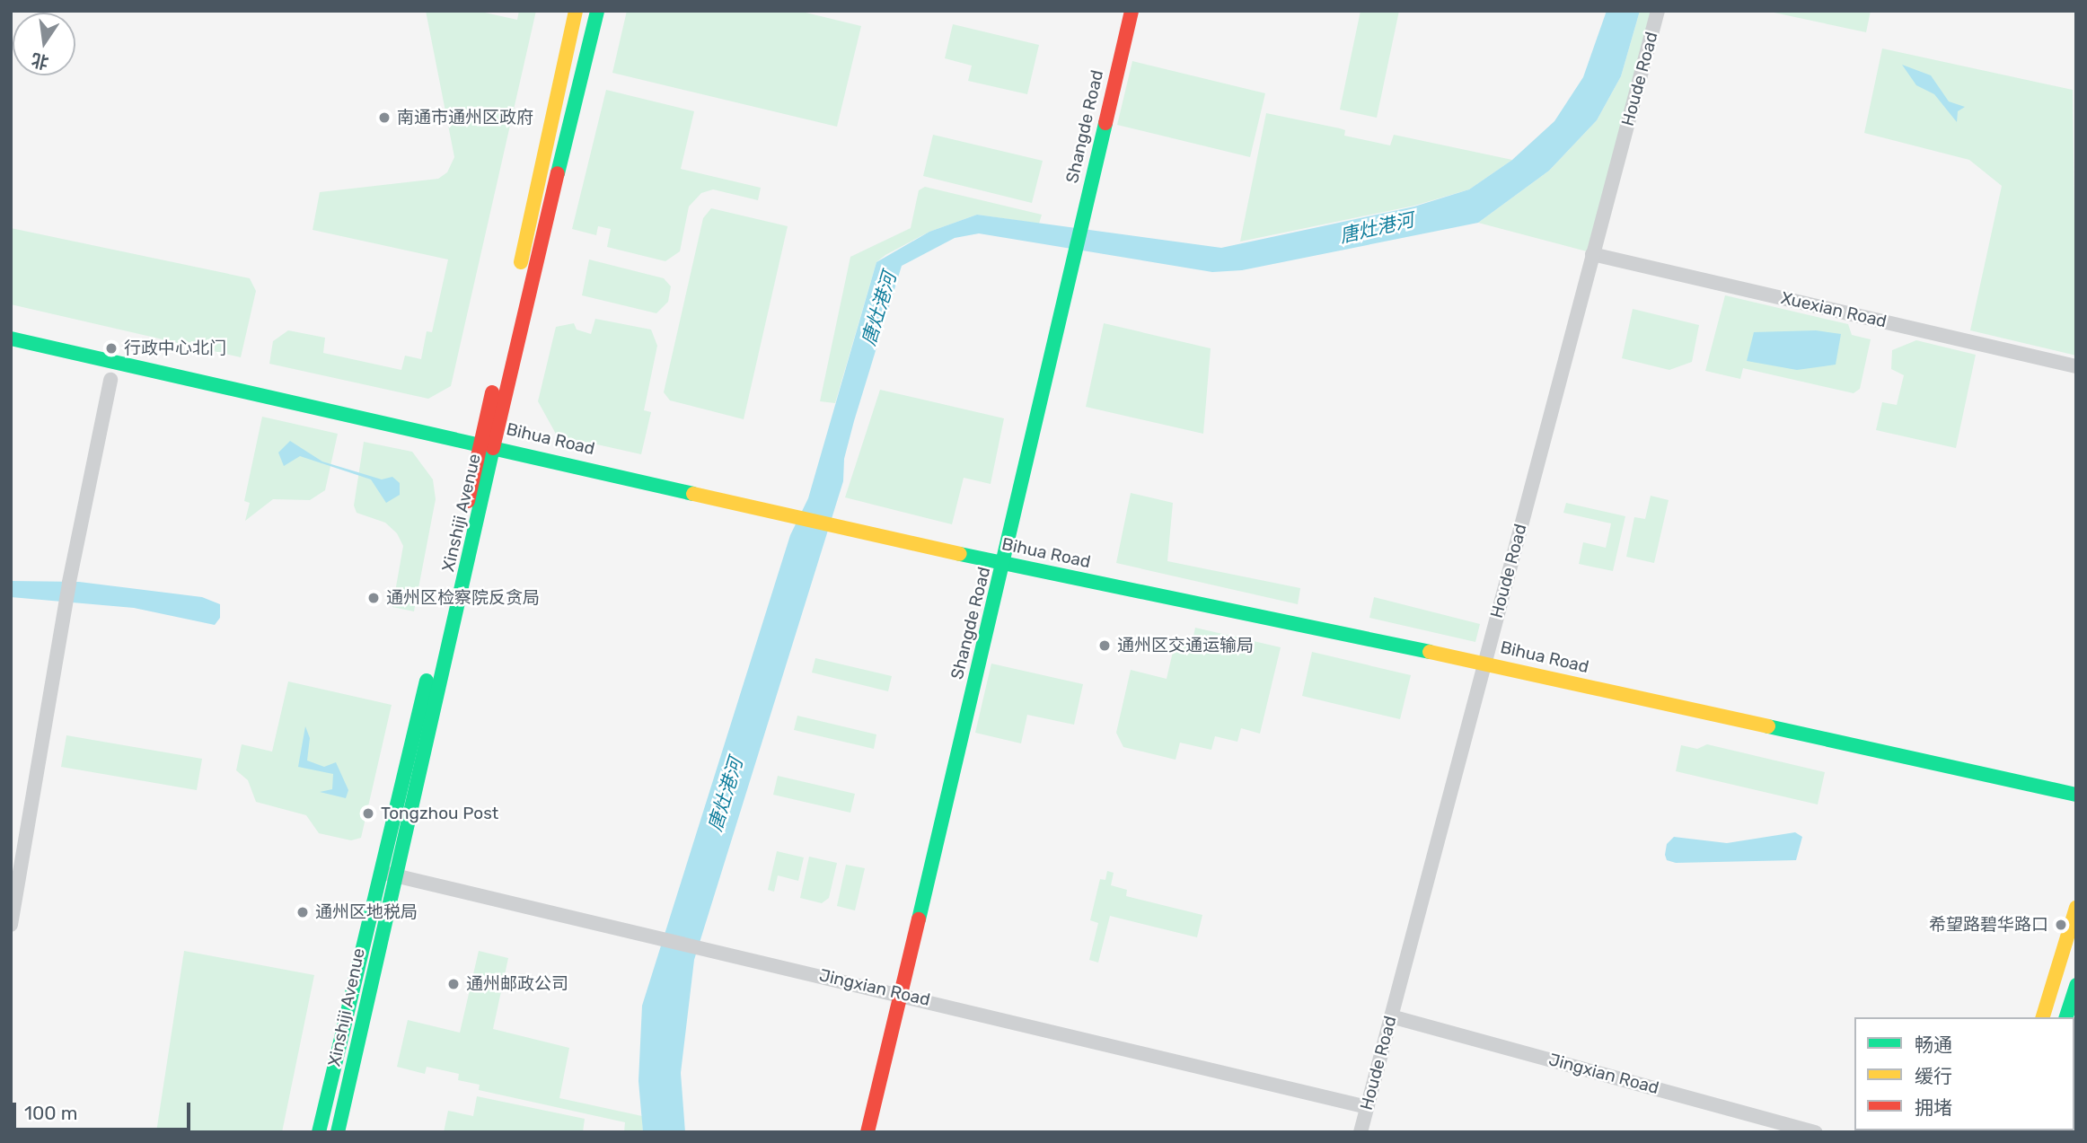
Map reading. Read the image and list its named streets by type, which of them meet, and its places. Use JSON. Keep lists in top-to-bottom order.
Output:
{
  "streets": {
    "street": [
      "Houde Road",
      "Shangde Road",
      "Xuexian Road",
      "Bihua Road",
      "Xinshiji Avenue",
      "Jingxian Road"
    ]
  },
  "crossings": [
    ["Houde Road", "Xuexian Road"],
    ["Houde Road", "Bihua Road"],
    ["Houde Road", "Jingxian Road"],
    ["Shangde Road", "Bihua Road"],
    ["Shangde Road", "Jingxian Road"],
    ["Bihua Road", "Xinshiji Avenue"],
    ["Xinshiji Avenue", "Jingxian Road"]
  ],
  "water": ["唐灶港河"],
  "places": [
    "南通市通州区政府",
    "行政中心北门",
    "通州区检察院反贪局",
    "通州区交通运输局",
    "Tongzhou Post",
    "通州区地税局",
    "希望路碧华路口",
    "通州邮政公司"
  ],
  "legend": ["畅通", "缓行", "拥堵"],
  "scale_bar": "100 m",
  "north": "bottom"
}
